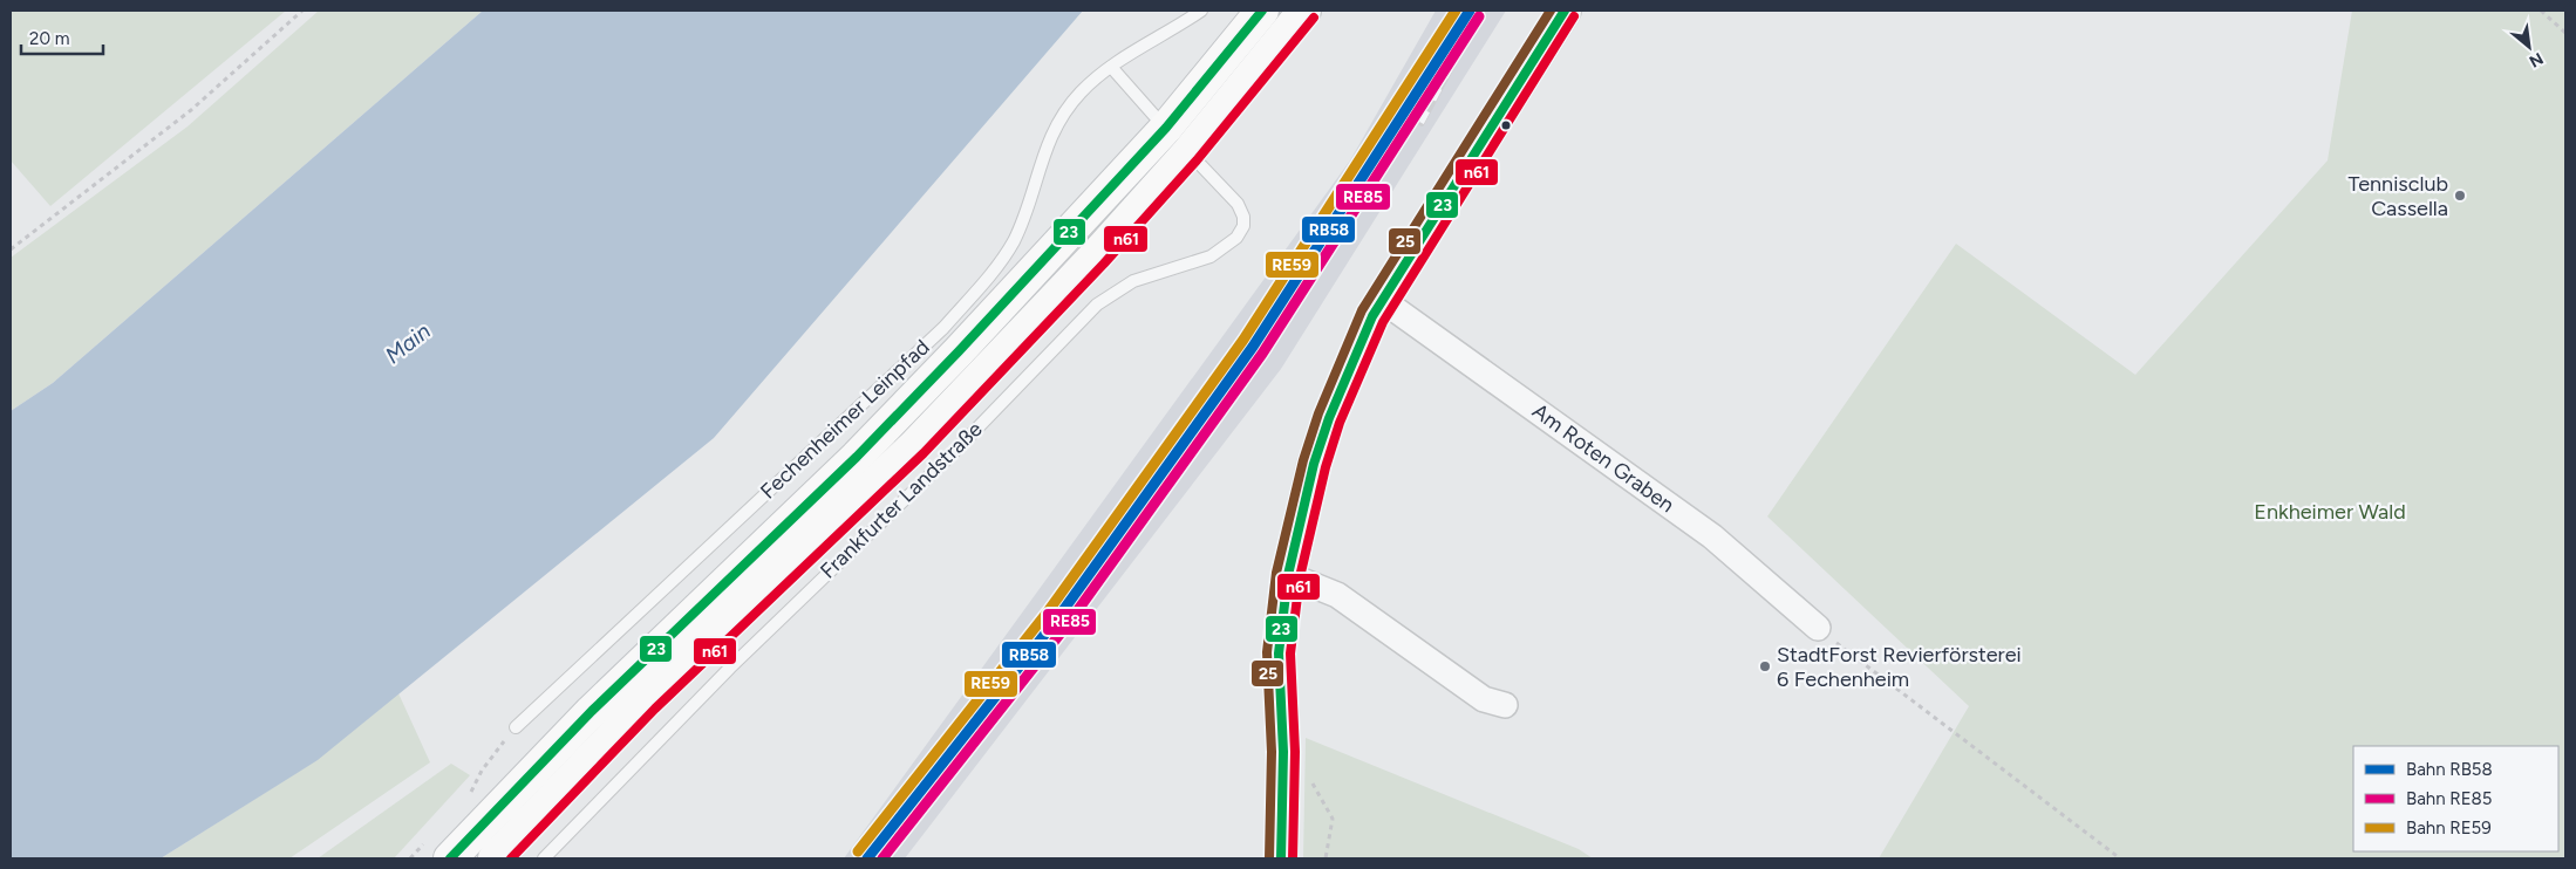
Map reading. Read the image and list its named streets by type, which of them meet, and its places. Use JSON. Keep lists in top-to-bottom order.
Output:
{
  "streets": {
    "street": ["Am Roten Graben"],
    "lane": ["Fechenheimer Leinpfad", "Frankfurter Landstraße"]
  },
  "crossings": [
    ["Fechenheimer Leinpfad", "Frankfurter Landstraße"]
  ],
  "water": ["Main"],
  "parks": ["Enkheimer Wald"],
  "places": ["Tennisclub Cassella", "StadtForst Revierförsterei 6 Fechenheim"],
  "lines": [
    "rail line RB58",
    "rail line RE59",
    "transit line 23",
    "transit line 25",
    "rail line RE85",
    "transit line n61"
  ],
  "legend": ["Bahn RB58", "Bahn RE85", "Bahn RE59"],
  "scale_bar": "20 m",
  "north": "bottom right"
}
